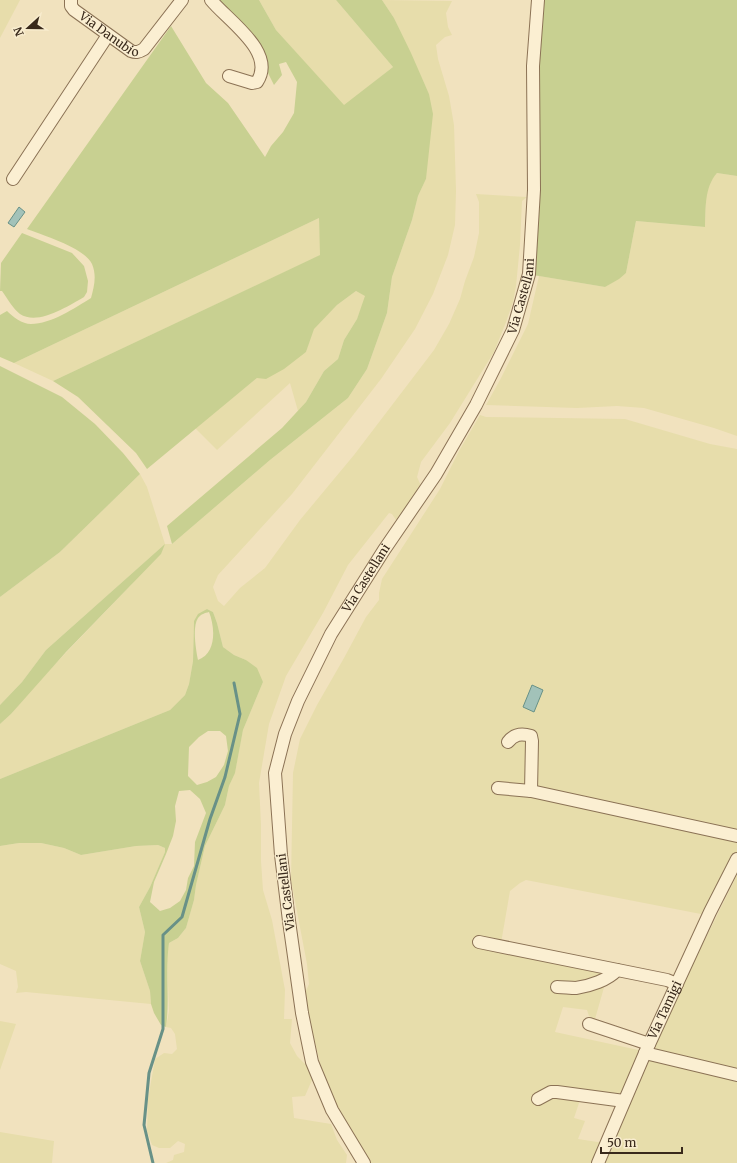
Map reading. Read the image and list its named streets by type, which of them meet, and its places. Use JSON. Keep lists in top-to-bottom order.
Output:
{
  "streets": {
    "street": ["Via Danubio", "Via Castellani", "Via Tamigi"]
  },
  "scale_bar": "50 m",
  "north": "left"
}
